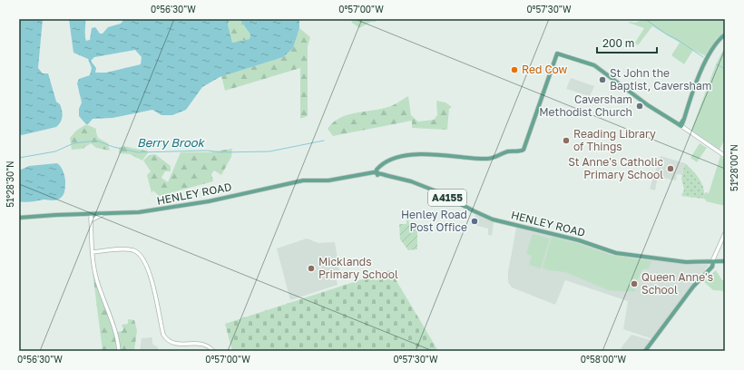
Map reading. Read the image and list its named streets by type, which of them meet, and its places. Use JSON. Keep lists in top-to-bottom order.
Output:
{
  "streets": {
    "main road": ["HENLEY ROAD", "A4155"]
  },
  "crossings": [
    ["HENLEY ROAD", "A4155"]
  ],
  "water": ["Berry Brook"],
  "places": [
    "Red Cow",
    "St John the Baptist, Caversham",
    "Caversham Methodist Church",
    "Reading Library of Things",
    "St Anne's Catholic Primary School",
    "Henley Road Post Office",
    "Micklands Primary School",
    "Queen Anne's School"
  ],
  "scale_bar": "200 m",
  "coordinates": [
    "0°56'30\"W",
    "0°57'00\"W",
    "0°57'30\"W",
    "51°28'00\"N",
    "51°28'30\"N",
    "0°58'00\"W"
  ]
}
